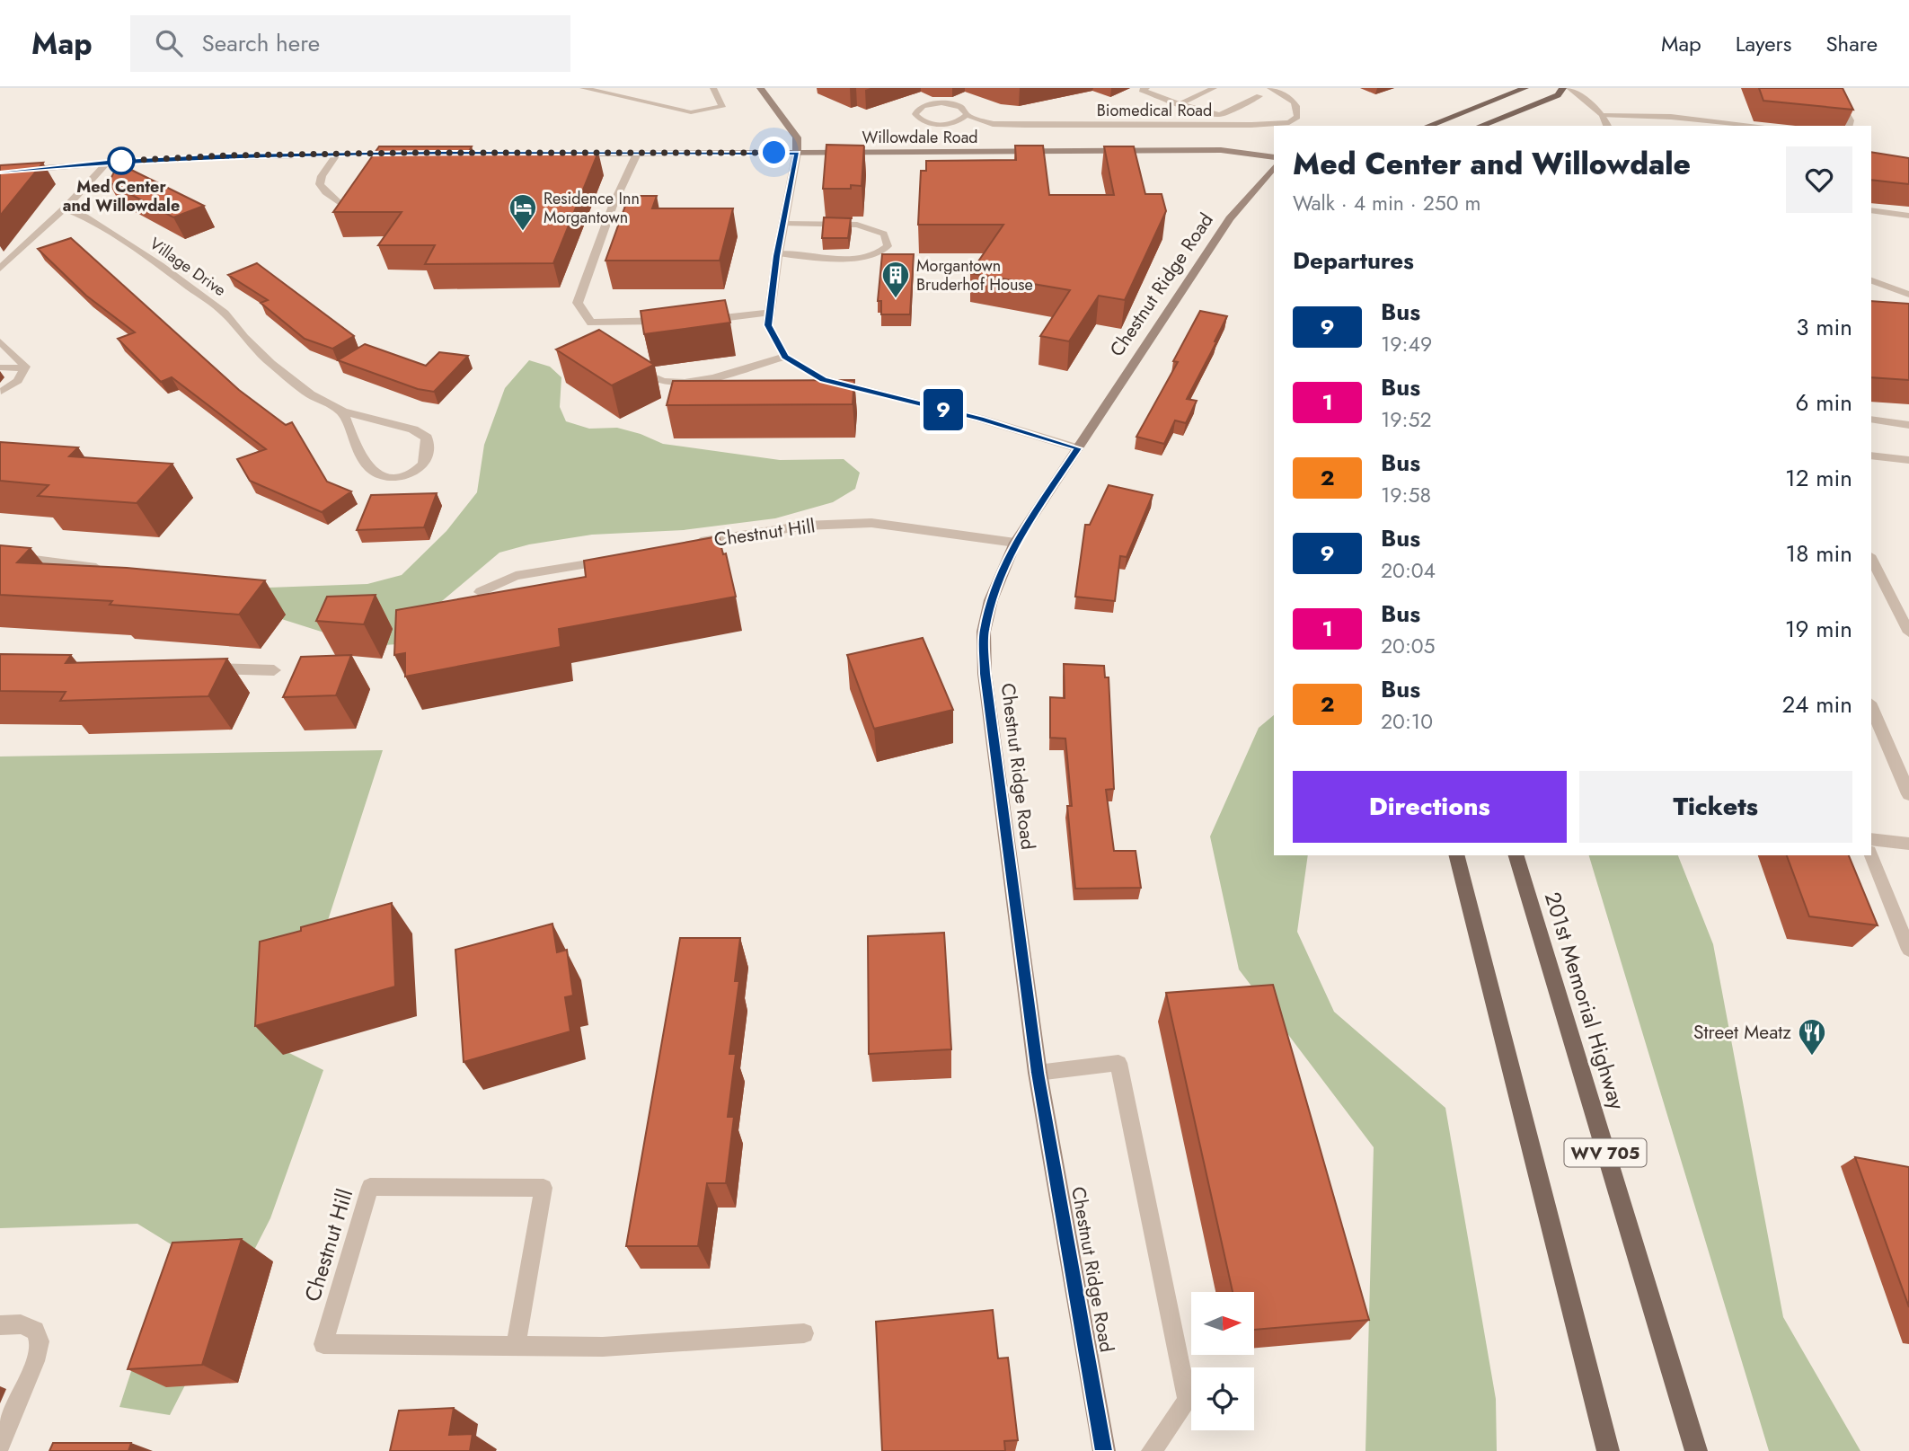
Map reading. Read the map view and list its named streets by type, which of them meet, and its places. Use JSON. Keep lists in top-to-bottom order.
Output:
{
  "streets": {
    "main road": ["201st Memorial Highway", "WV 705"],
    "street": [
      "Willowdale Road",
      "Village Drive",
      "Chestnut Ridge Road",
      "Chestnut Hill"
    ],
    "lane": ["Biomedical Road"]
  },
  "crossings": [
    ["Chestnut Ridge Road", "Chestnut Hill"]
  ],
  "places": {
    "other": ["Med Center and Willowdale"],
    "hotel": ["Residence Inn Morgantown"],
    "building": ["Morgantown Bruderhof House"],
    "restaurant": ["Street Meatz"]
  },
  "lines": ["bus line 9"],
  "north": "right",
  "page": {
    "header": "Map",
    "search": "Search here",
    "nav": ["Map", "Layers", "Share"],
    "on_map": "9",
    "heading": [
      ["Med Center and Willowdale", "Walk · 4 min · 250 m"],
      "Departures"
    ],
    "list": [
      {
        "mark": "9",
        "name": "Bus",
        "note": "19:49",
        "value": "3 min"
      },
      {
        "mark": "1",
        "name": "Bus",
        "note": "19:52",
        "value": "6 min"
      },
      {
        "mark": "2",
        "name": "Bus",
        "note": "19:58",
        "value": "12 min"
      },
      {
        "mark": "9",
        "name": "Bus",
        "note": "20:04",
        "value": "18 min"
      },
      {
        "mark": "1",
        "name": "Bus",
        "note": "20:05",
        "value": "19 min"
      },
      {
        "mark": "2",
        "name": "Bus",
        "note": "20:10",
        "value": "24 min"
      }
    ],
    "buttons": ["Directions", "Tickets"]
  }
}
